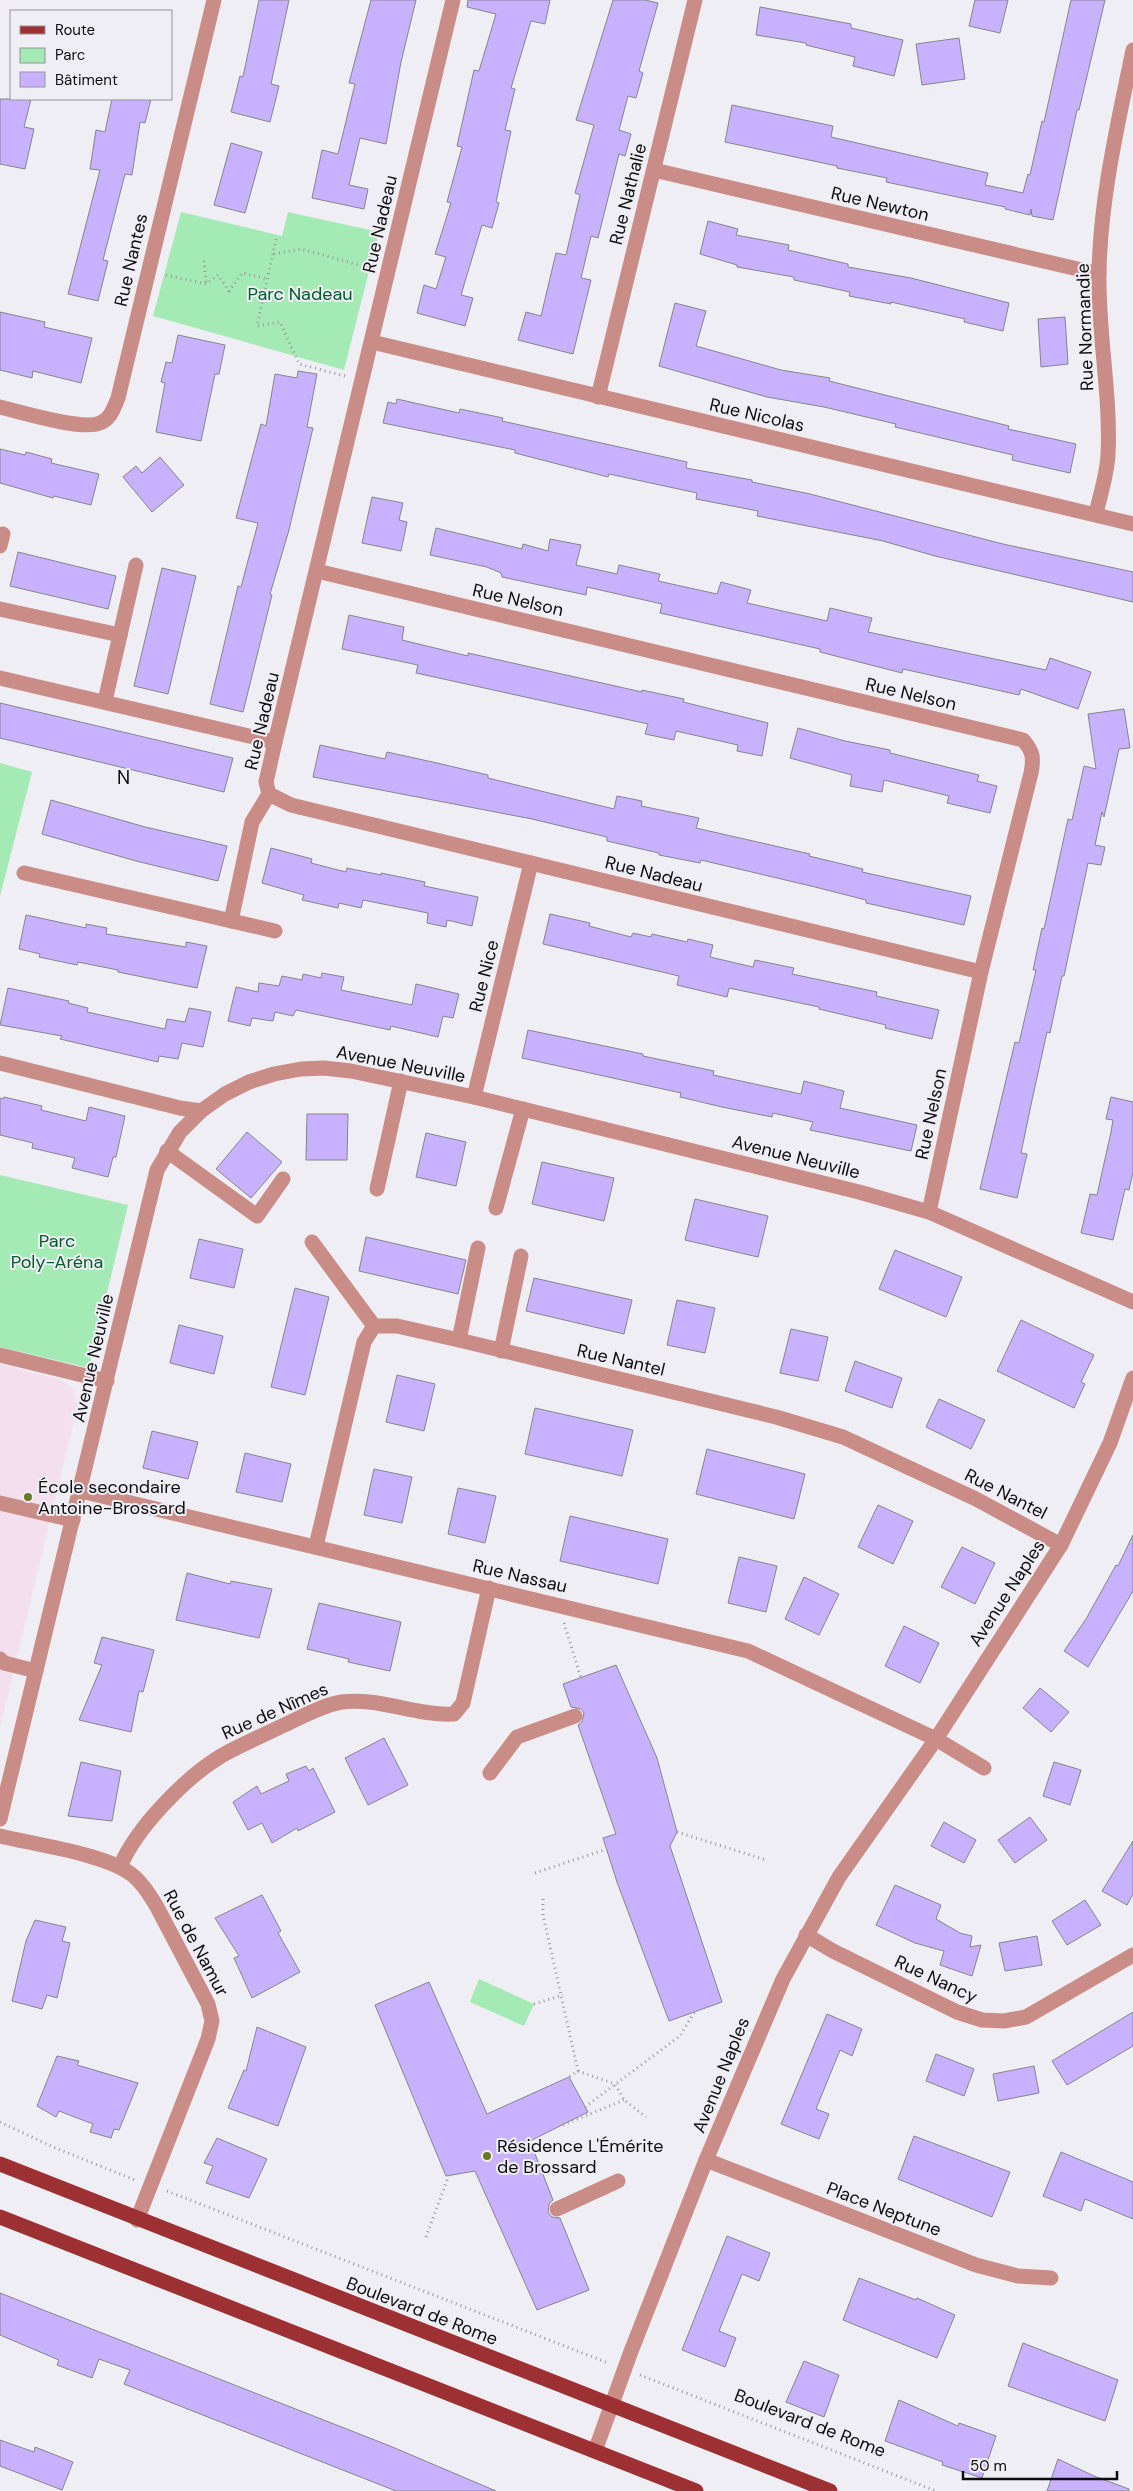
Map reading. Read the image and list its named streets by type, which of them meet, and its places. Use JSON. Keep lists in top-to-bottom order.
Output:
{
  "streets": {
    "main road": ["Boulevard de Rome"],
    "street": [
      "Rue Nathalie",
      "Rue Newton",
      "Rue Nadeau",
      "Rue Nantes",
      "Rue Normandie",
      "Rue Nicolas",
      "Rue Nelson",
      "Rue Nice",
      "Avenue Neuville",
      "Rue Nantel",
      "Rue Nassau",
      "Avenue Naples",
      "Rue de Nîmes",
      "Rue de Namur",
      "Rue Nancy",
      "Place Neptune"
    ]
  },
  "crossings": [
    ["Rue Nathalie", "Rue Newton"],
    ["Rue Nathalie", "Rue Nicolas"],
    ["Rue Newton", "Rue Normandie"],
    ["Rue Nadeau", "Rue Nicolas"],
    ["Rue Nadeau", "Rue Nelson"],
    ["Rue Nadeau", "Rue Nice"],
    ["Rue Normandie", "Rue Nicolas"],
    ["Rue Nelson", "Avenue Neuville"],
    ["Rue Nice", "Avenue Neuville"],
    ["Avenue Neuville", "Rue Nassau"],
    ["Rue Nantel", "Avenue Naples"],
    ["Rue Nassau", "Avenue Naples"],
    ["Rue Nassau", "Rue de Nîmes"],
    ["Avenue Naples", "Rue Nancy"],
    ["Avenue Naples", "Place Neptune"],
    ["Avenue Naples", "Boulevard de Rome"],
    ["Rue de Nîmes", "Rue de Namur"],
    ["Rue de Namur", "Boulevard de Rome"]
  ],
  "districts": ["N"],
  "parks": ["Parc Nadeau", "Parc Poly-Aréna"],
  "places": ["École secondaire Antoine-Brossard", "Résidence L'Émérite de Brossard"],
  "legend": ["Route", "Parc", "Bâtiment"],
  "scale_bar": "50 m"
}
